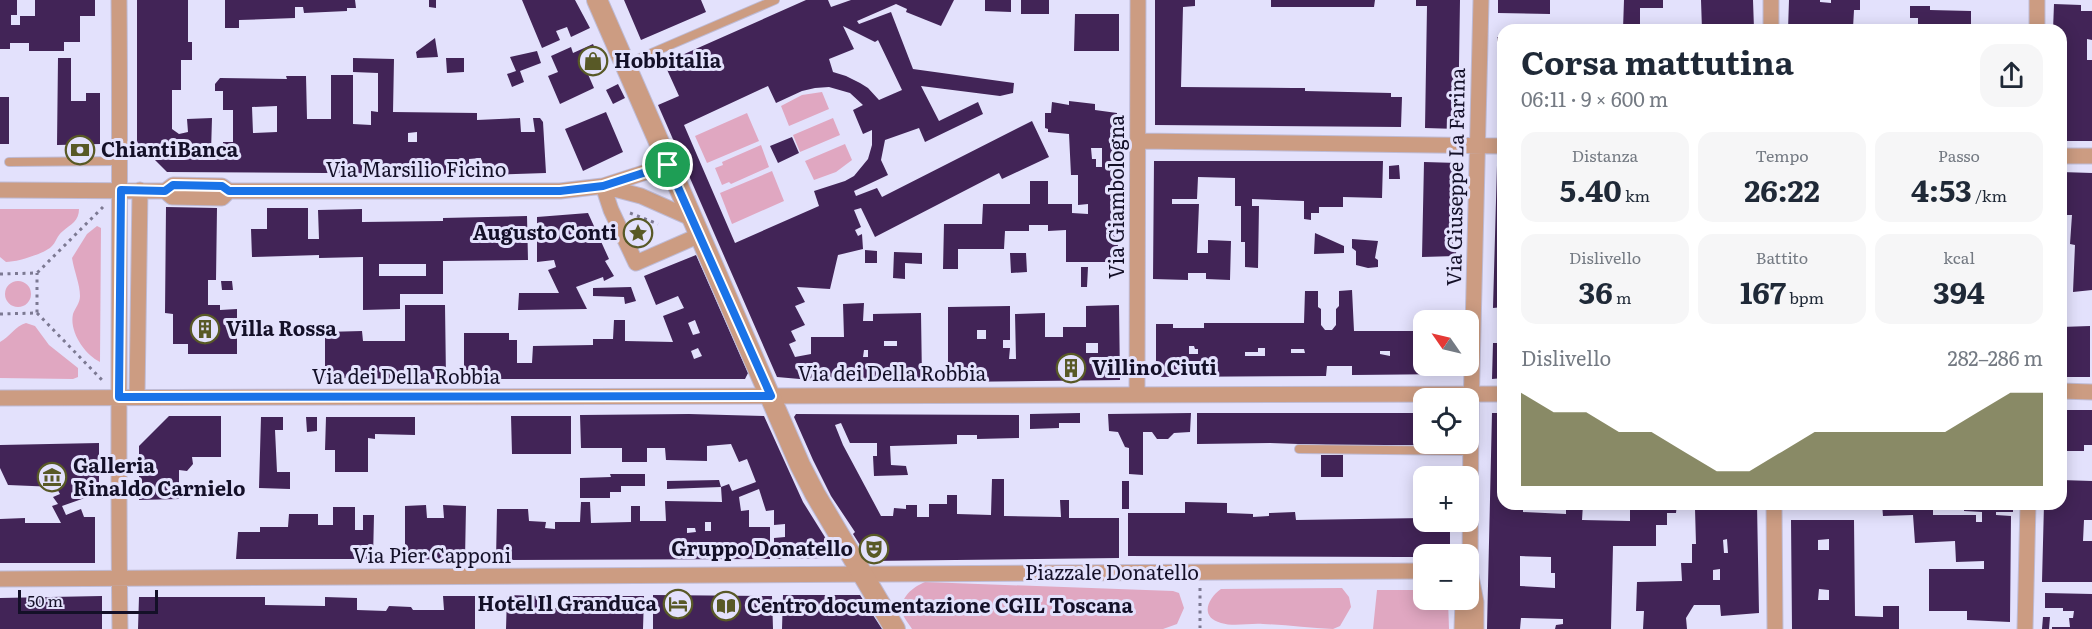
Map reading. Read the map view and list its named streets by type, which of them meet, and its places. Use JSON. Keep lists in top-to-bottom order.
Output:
{
  "streets": {
    "street": [
      "Via Marsilio Ficino",
      "Via Giuseppe La Farina",
      "Via Giambologna",
      "Via dei Della Robbia",
      "Via Pier Capponi",
      "Piazzale Donatello"
    ]
  },
  "crossings": [
    ["Via Giambologna", "Via dei Della Robbia"],
    ["Via Pier Capponi", "Piazzale Donatello"]
  ],
  "places": {
    "shop": ["Hobbitalia"],
    "bank": ["ChiantiBanca"],
    "place": ["Augusto Conti"],
    "building": ["Villa Rossa", "Villino Ciuti"],
    "museum": ["Galleria Rinaldo Carnielo"],
    "theatre": ["Gruppo Donatello"],
    "hotel": ["Hotel Il Granduca"],
    "library": ["Centro documentazione CGIL Toscana"]
  },
  "scale_bar": "50 m",
  "north": "top left",
  "page": {
    "heading": ["Corsa mattutina", "06:11 · 9 × 600 m"],
    "stats": [
      ["Distanza", "5.40 km"],
      ["Tempo", "26:22"],
      ["Passo", "4:53 /km"],
      ["Dislivello", "36 m"],
      ["Battito", "167 bpm"],
      ["kcal", "394"]
    ],
    "map_buttons": ["+", "−"],
    "chart": ["Dislivello", "282–286 m"],
    "scale": "50 m"
  }
}
